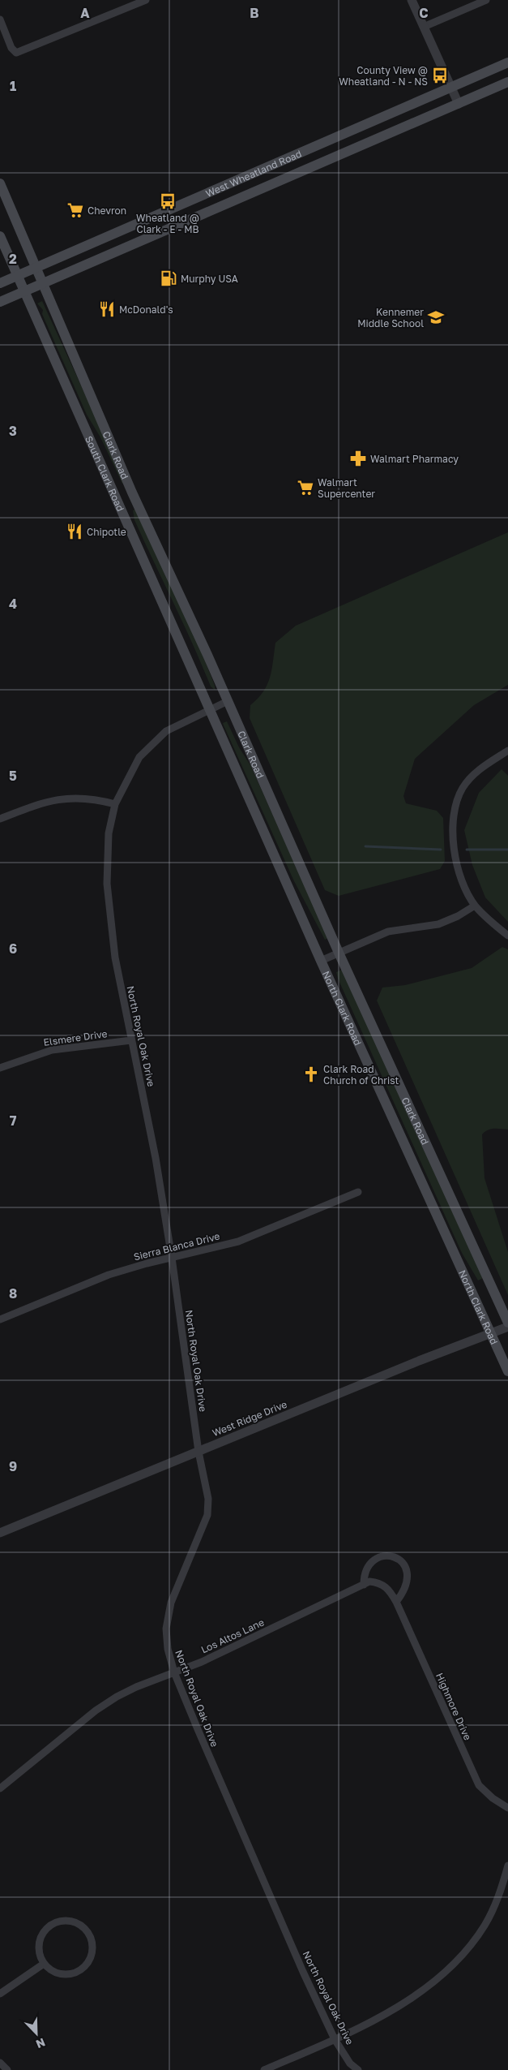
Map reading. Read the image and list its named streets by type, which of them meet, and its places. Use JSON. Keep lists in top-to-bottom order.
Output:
{
  "streets": {
    "main road": [
      "West Wheatland Road",
      "Clark Road",
      "South Clark Road",
      "North Clark Road"
    ],
    "street": [
      "North Royal Oak Drive",
      "Elsmere Drive",
      "Sierra Blanca Drive",
      "West Ridge Drive",
      "Los Altos Lane",
      "Highmore Drive"
    ]
  },
  "crossings": [
    ["West Wheatland Road", "Clark Road"],
    ["West Wheatland Road", "South Clark Road"],
    ["Clark Road", "North Royal Oak Drive"],
    ["South Clark Road", "North Clark Road"],
    ["South Clark Road", "North Royal Oak Drive"],
    ["North Clark Road", "North Royal Oak Drive"],
    ["North Clark Road", "West Ridge Drive"],
    ["North Royal Oak Drive", "Elsmere Drive"],
    ["North Royal Oak Drive", "Sierra Blanca Drive"],
    ["North Royal Oak Drive", "West Ridge Drive"],
    ["North Royal Oak Drive", "Los Altos Lane"],
    ["Los Altos Lane", "Highmore Drive"]
  ],
  "places": {
    "bus stop": ["County View @ Wheatland - N - NS", "Wheatland @ Clark - E - MB"],
    "supermarket": ["Chevron", "Walmart Supercenter"],
    "fuel station": ["Murphy USA"],
    "restaurant": ["McDonald's", "Chipotle"],
    "school or university": ["Kennemer Middle School"],
    "pharmacy": ["Walmart Pharmacy"],
    "church": ["Clark Road Church of Christ"]
  },
  "north": "bottom right",
  "grid": {
    "columns": ["A", "B", "C"],
    "rows": [
      "1",
      "2",
      "3",
      "4",
      "5",
      "6",
      "7",
      "8",
      "9"
    ]
  }
}
